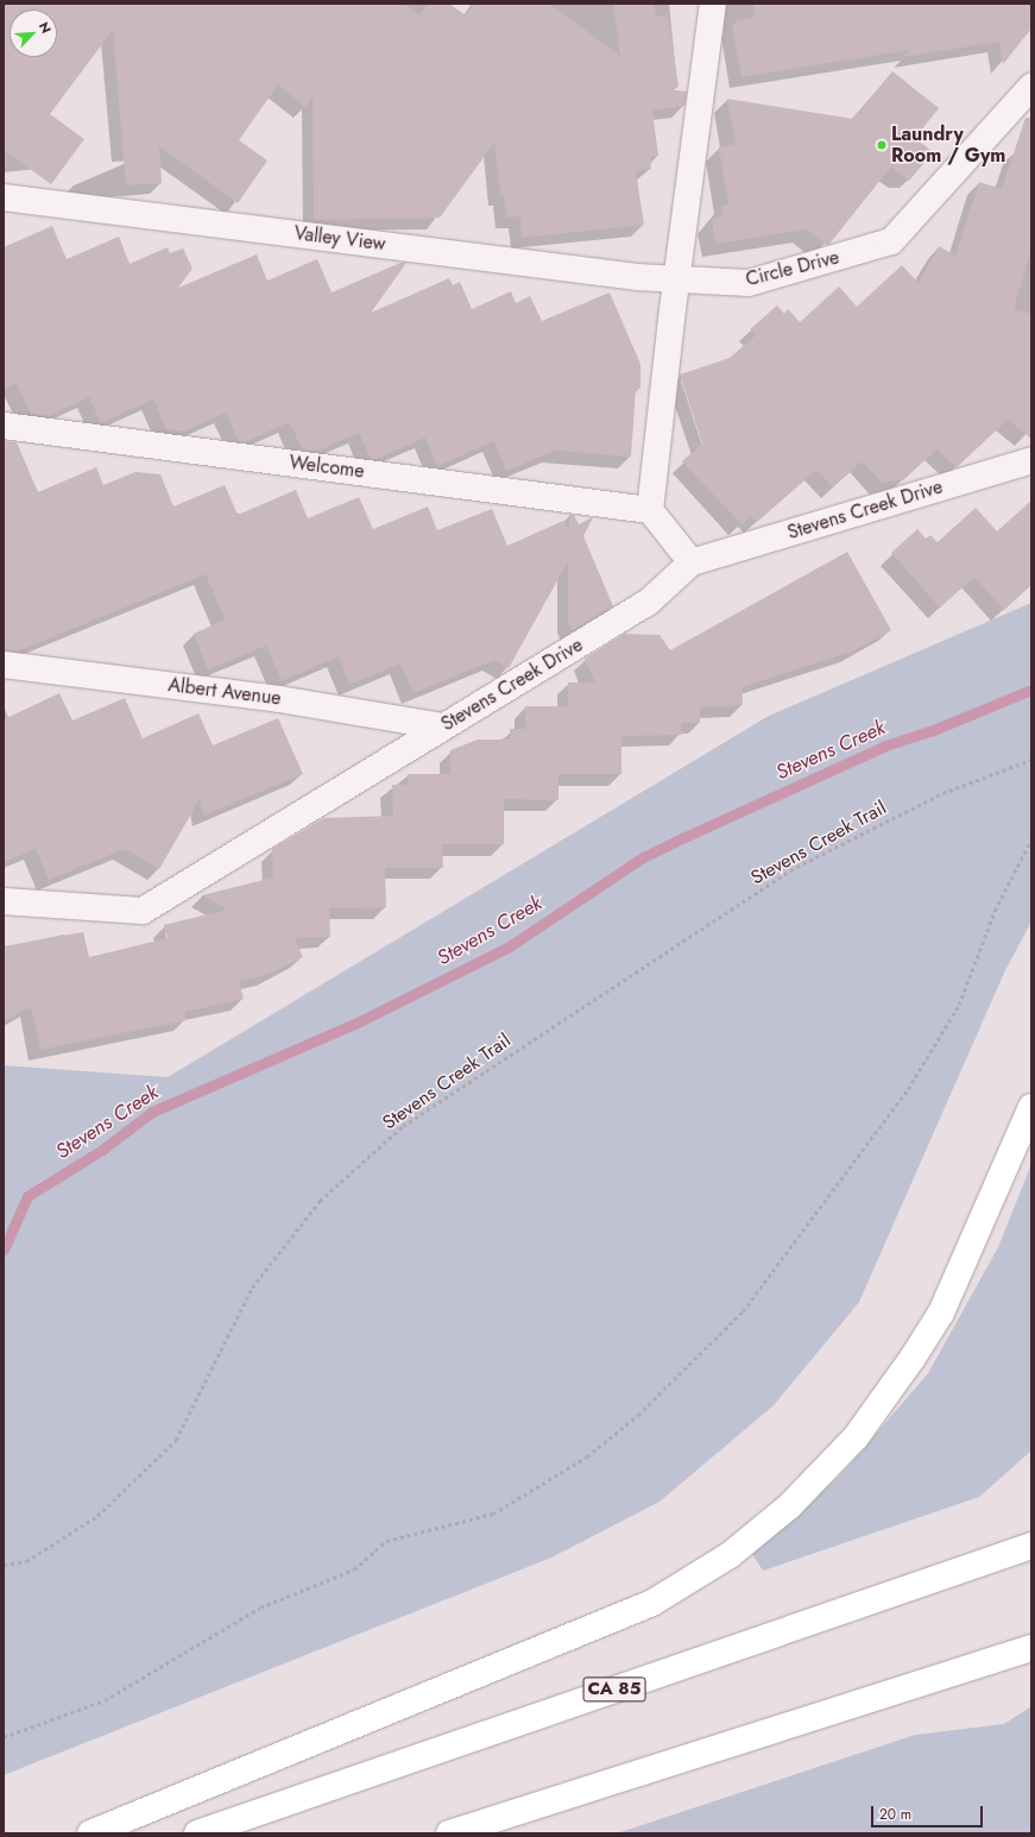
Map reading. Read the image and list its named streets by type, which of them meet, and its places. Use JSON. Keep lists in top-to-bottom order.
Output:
{
  "streets": {
    "highway": ["CA 85"],
    "lane": [
      "Valley View",
      "Circle Drive",
      "Welcome",
      "Stevens Creek Drive",
      "Albert Avenue"
    ],
    "path": ["Stevens Creek Trail"]
  },
  "crossings": [
    ["Valley View", "Circle Drive"],
    ["Stevens Creek Drive", "Albert Avenue"]
  ],
  "water": ["Stevens Creek"],
  "places": ["Laundry Room / Gym"],
  "scale_bar": "20 m",
  "north": "top right"
}
